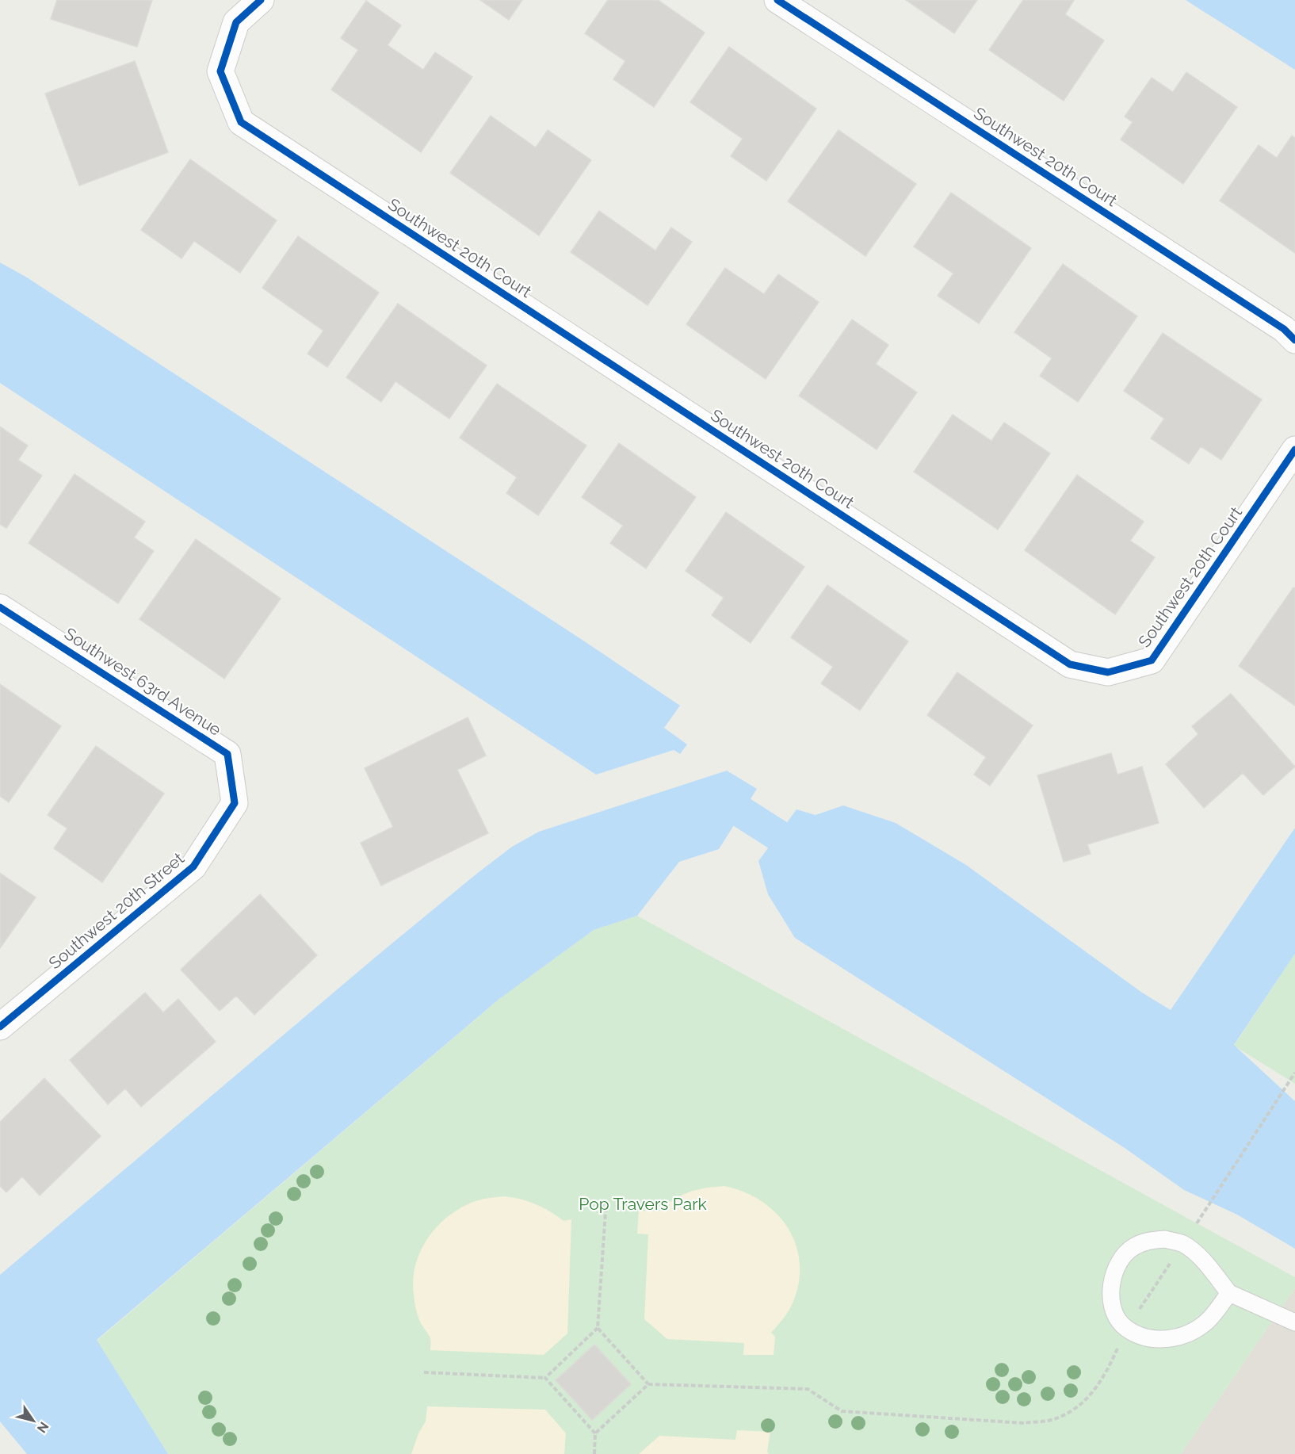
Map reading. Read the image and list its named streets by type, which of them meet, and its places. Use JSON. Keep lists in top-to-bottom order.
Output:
{
  "streets": {
    "street": ["Southwest 20th Court", "Southwest 63rd Avenue", "Southwest 20th Street"]
  },
  "crossings": [
    ["Southwest 63rd Avenue", "Southwest 20th Street"]
  ],
  "parks": ["Pop Travers Park"],
  "north": "bottom right"
}
